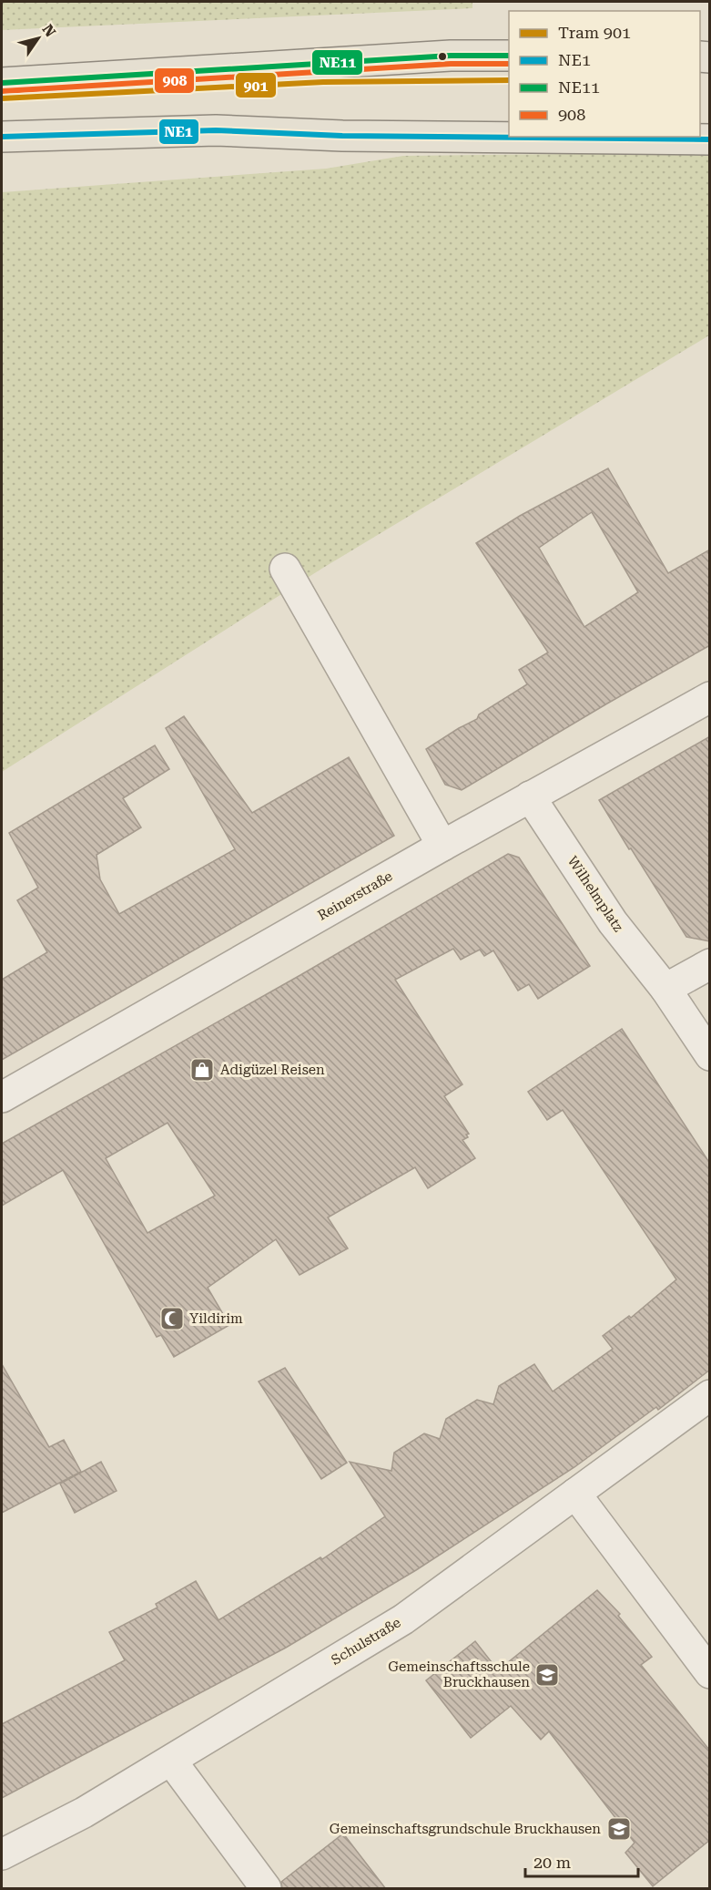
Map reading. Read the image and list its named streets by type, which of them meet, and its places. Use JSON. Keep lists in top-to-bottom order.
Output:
{
  "streets": {
    "street": ["Wilhelmplatz", "Reinerstraße", "Schulstraße"]
  },
  "crossings": [
    ["Wilhelmplatz", "Reinerstraße"]
  ],
  "places": {
    "shop": ["Adigüzel Reisen"],
    "mosque": ["Yildirim"],
    "school or university": ["Gemeinschaftsschule Bruckhausen", "Gemeinschaftsgrundschule Bruckhausen"]
  },
  "lines": [
    "transit line NE11",
    "transit line 908",
    "tram line 901",
    "transit line NE1"
  ],
  "legend": [
    "Tram 901",
    "NE1",
    "NE11",
    "908"
  ],
  "scale_bar": "20 m",
  "north": "top right"
}
